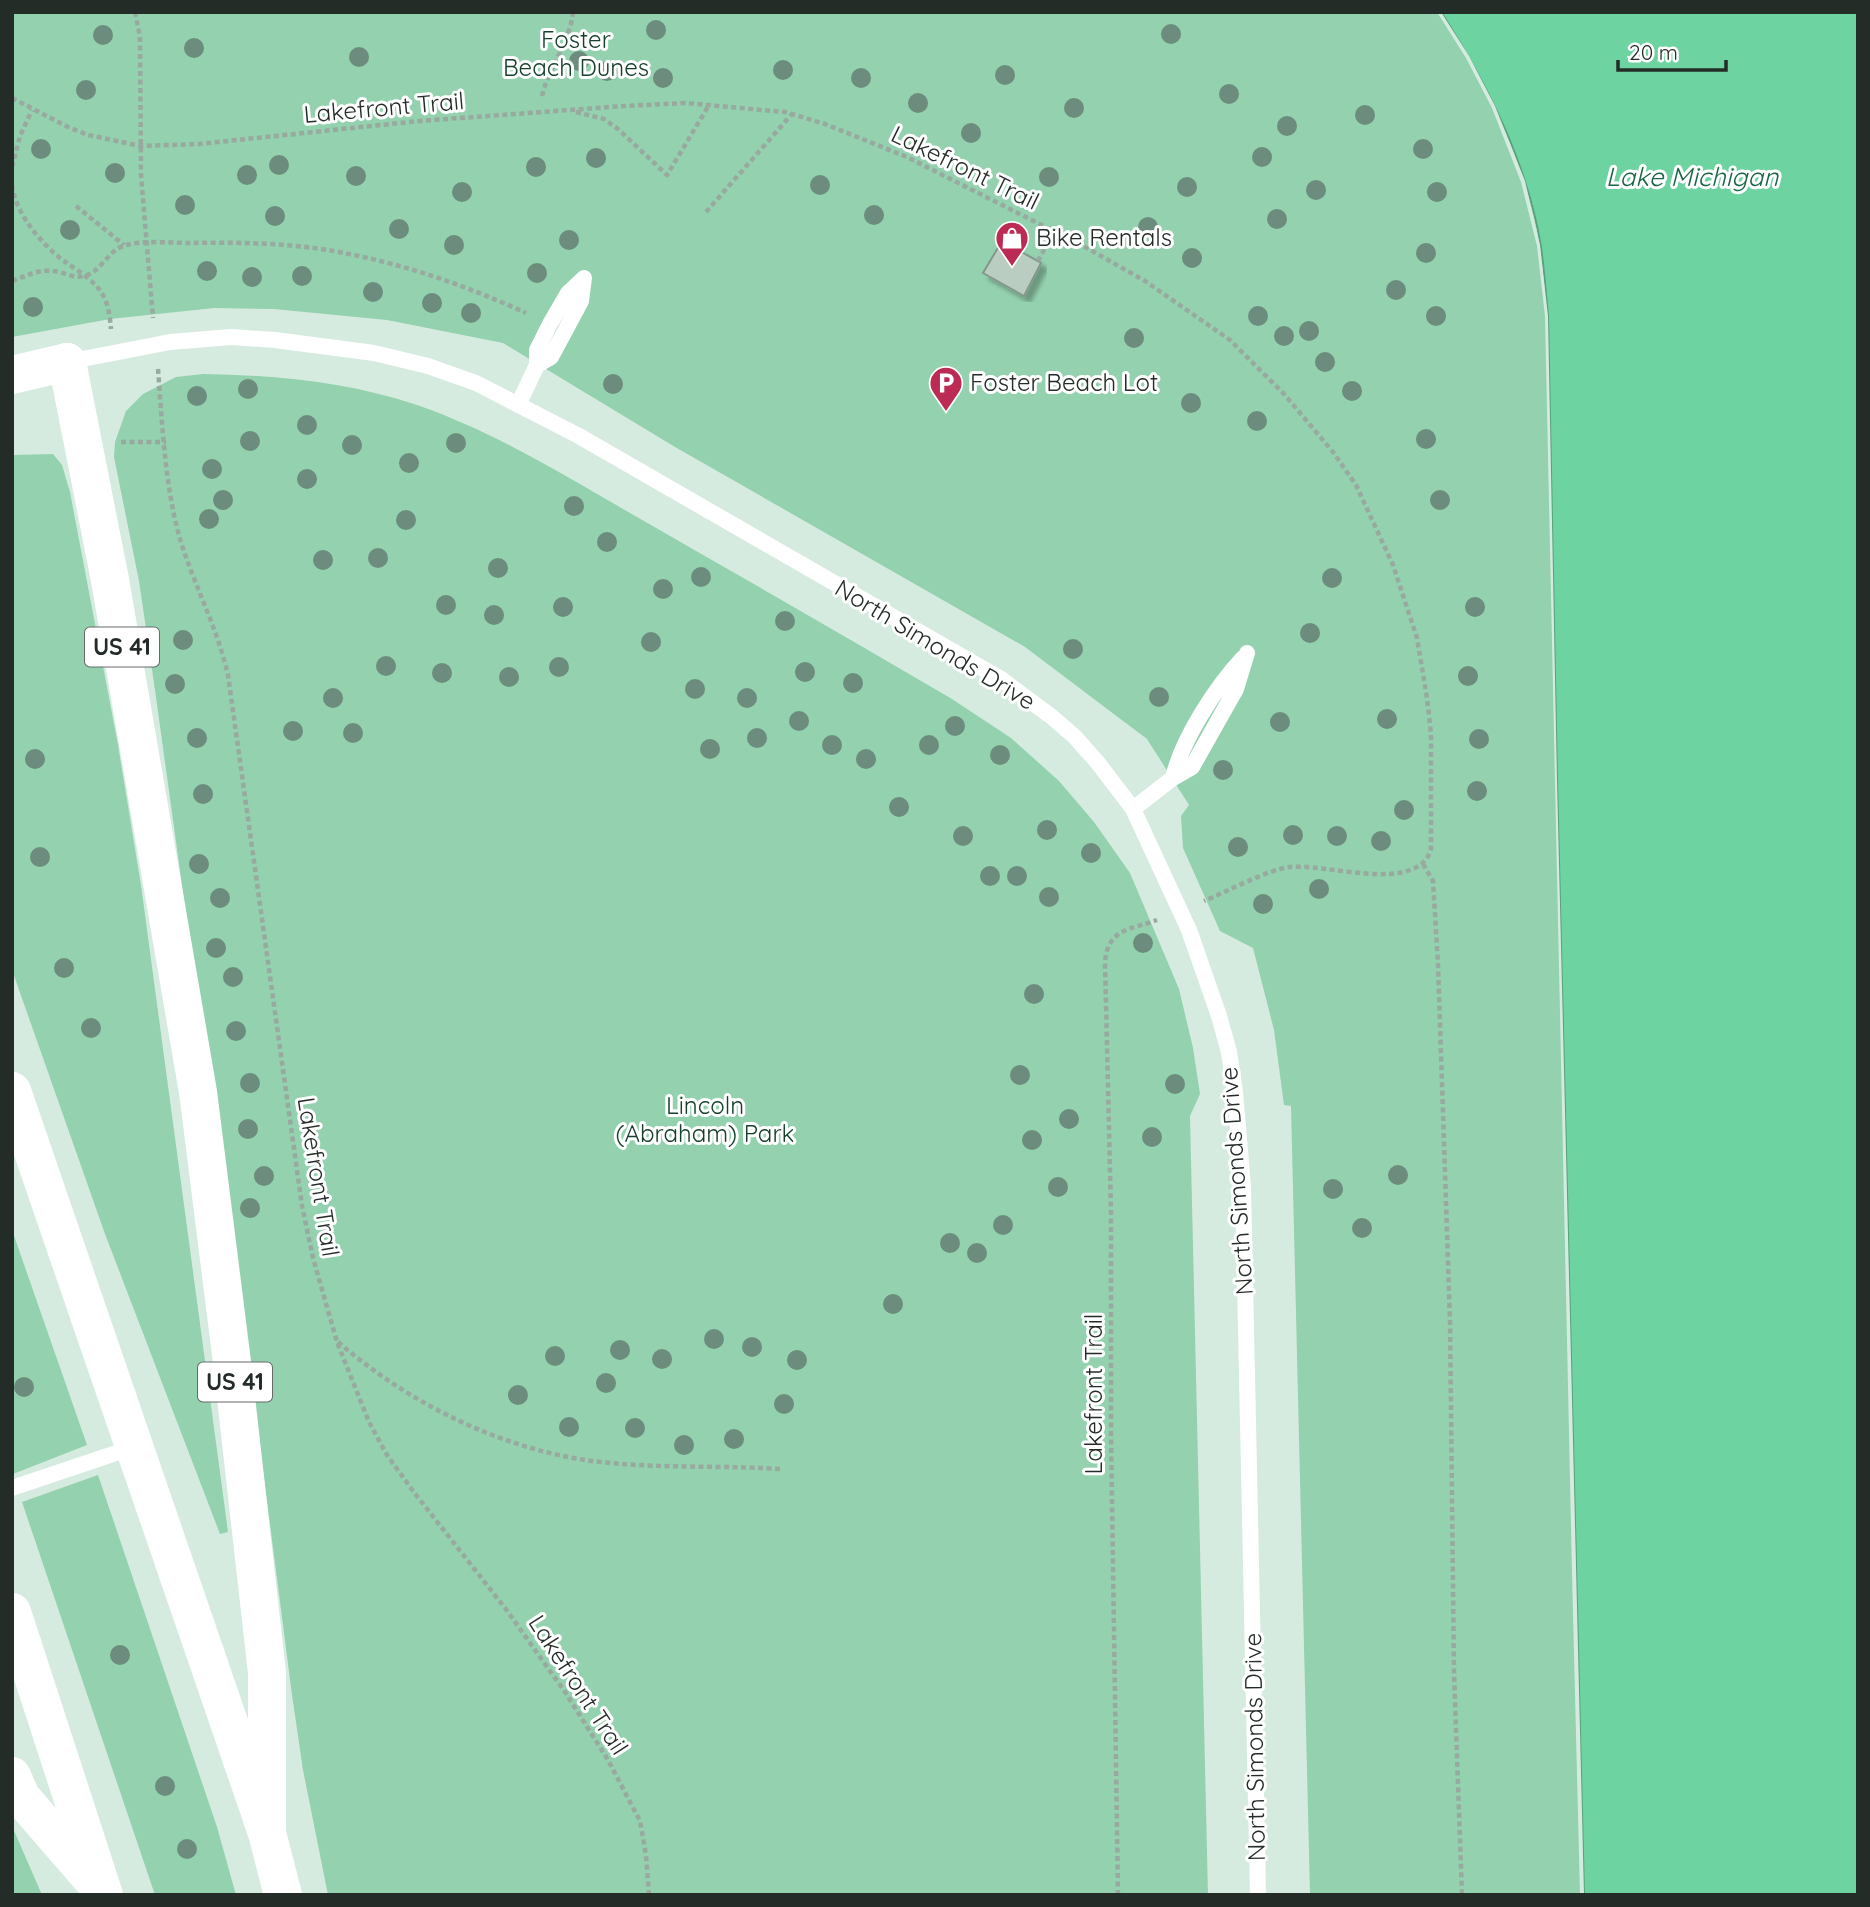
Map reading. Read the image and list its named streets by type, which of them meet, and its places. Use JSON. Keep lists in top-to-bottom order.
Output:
{
  "streets": {
    "main road": ["US 41"],
    "lane": ["North Simonds Drive"],
    "path": ["Lakefront Trail"]
  },
  "crossings": [
    ["North Simonds Drive", "US 41"]
  ],
  "water": ["Lake Michigan"],
  "parks": ["Foster Beach Dunes", "Lincoln (Abraham) Park"],
  "places": {
    "shop": ["Bike Rentals"],
    "parking": ["Foster Beach Lot"]
  },
  "scale_bar": "20 m"
}
